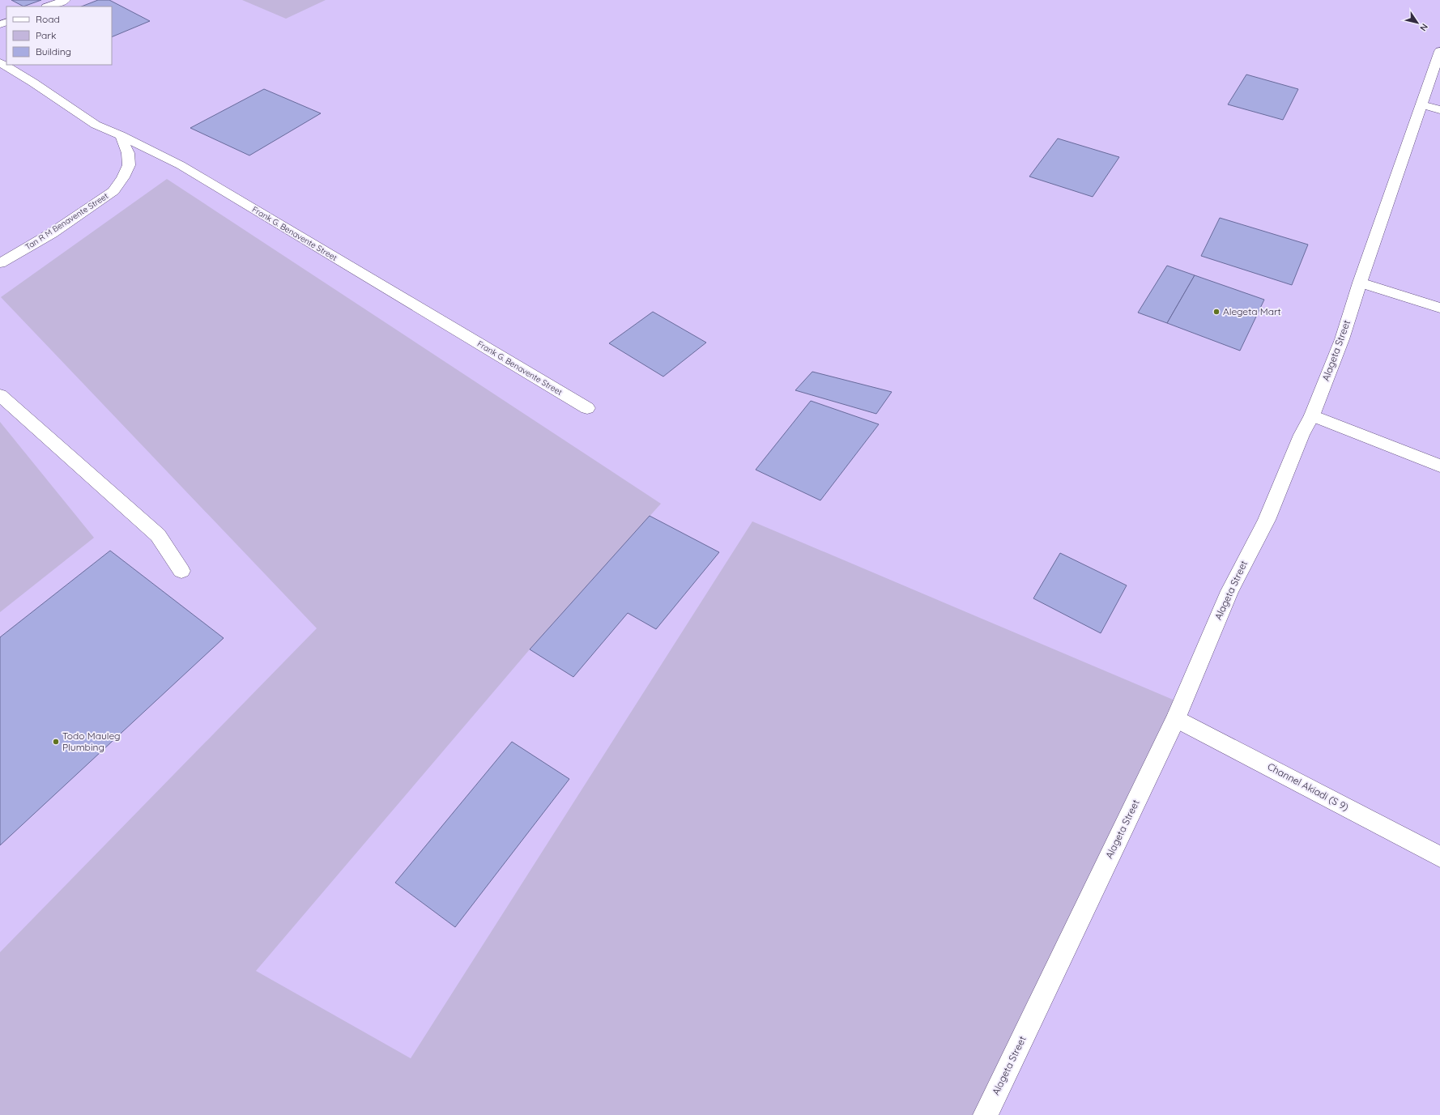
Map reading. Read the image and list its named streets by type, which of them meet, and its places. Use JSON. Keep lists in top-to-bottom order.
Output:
{
  "streets": {
    "street": [
      "Tan R M Benavente Street",
      "Frank G. Benavente Street",
      "Alageta Street",
      "Channel Akiadi (S 9)"
    ]
  },
  "crossings": [
    ["Tan R M Benavente Street", "Frank G. Benavente Street"],
    ["Alageta Street", "Channel Akiadi (S 9)"]
  ],
  "places": ["Alegeta Mart", "Todo Mauleg Plumbing"],
  "legend": ["Road", "Park", "Building"],
  "north": "bottom right"
}
